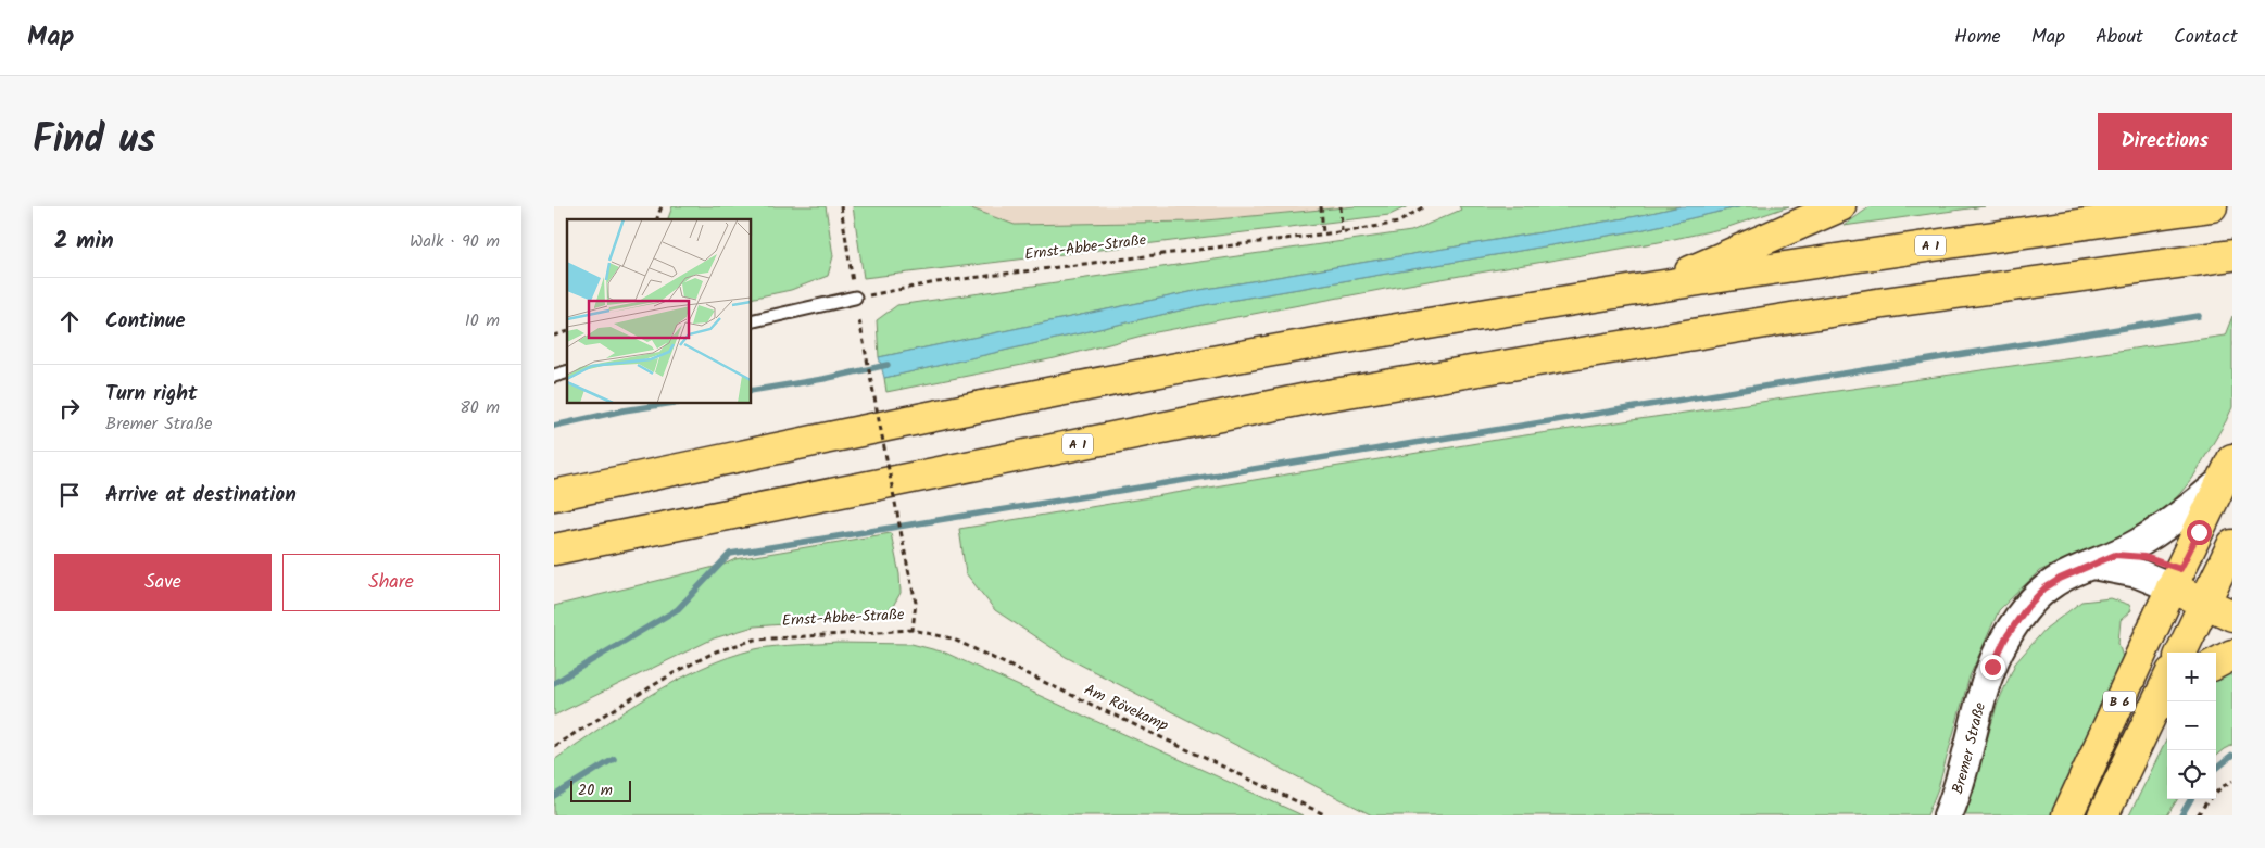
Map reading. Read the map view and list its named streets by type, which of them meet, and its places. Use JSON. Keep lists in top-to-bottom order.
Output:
{
  "streets": {
    "main road": ["A 1", "B 6"],
    "street": ["Bremer Straße"],
    "path": ["Ernst-Abbe-Straße", "Am Rövekamp"]
  },
  "crossings": [
    ["Ernst-Abbe-Straße", "Am Rövekamp"],
    ["B 6", "Bremer Straße"]
  ],
  "scale_bar": "20 m",
  "page": {
    "header": "Map",
    "nav": [
      "Home",
      "Map",
      "About",
      "Contact"
    ],
    "title": "Find us",
    "buttons": [
      "Directions",
      ["Save", "Share"]
    ],
    "heading": ["2 min", "Walk · 90 m"],
    "list": [
      ["Continue", "10 m"],
      ["Turn right", "Bremer Straße", "80 m"],
      "Arrive at destination"
    ],
    "map_buttons": ["+", "−"],
    "scale": "20 m"
  }
}
